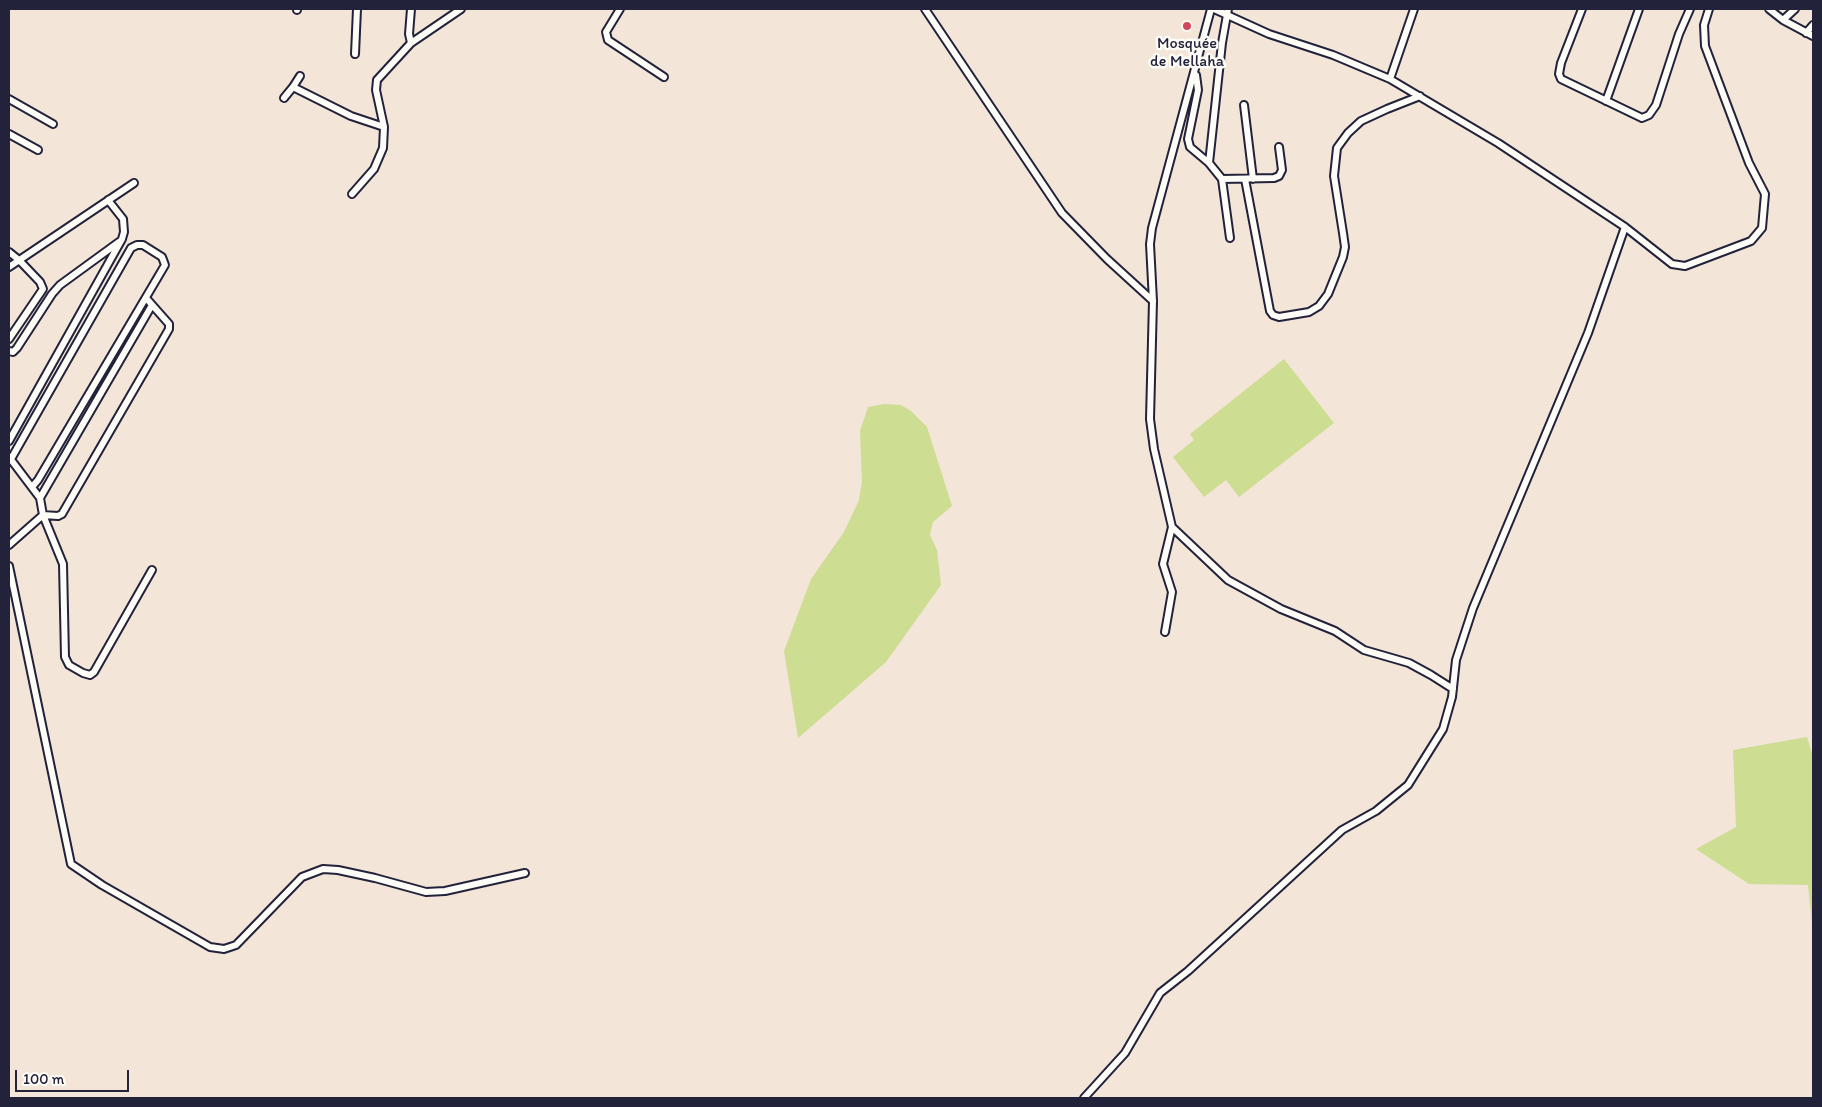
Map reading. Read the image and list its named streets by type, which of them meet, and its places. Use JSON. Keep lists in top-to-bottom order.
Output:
{
  "places": ["Mosquée de Mellaha"],
  "scale_bar": "100 m"
}
